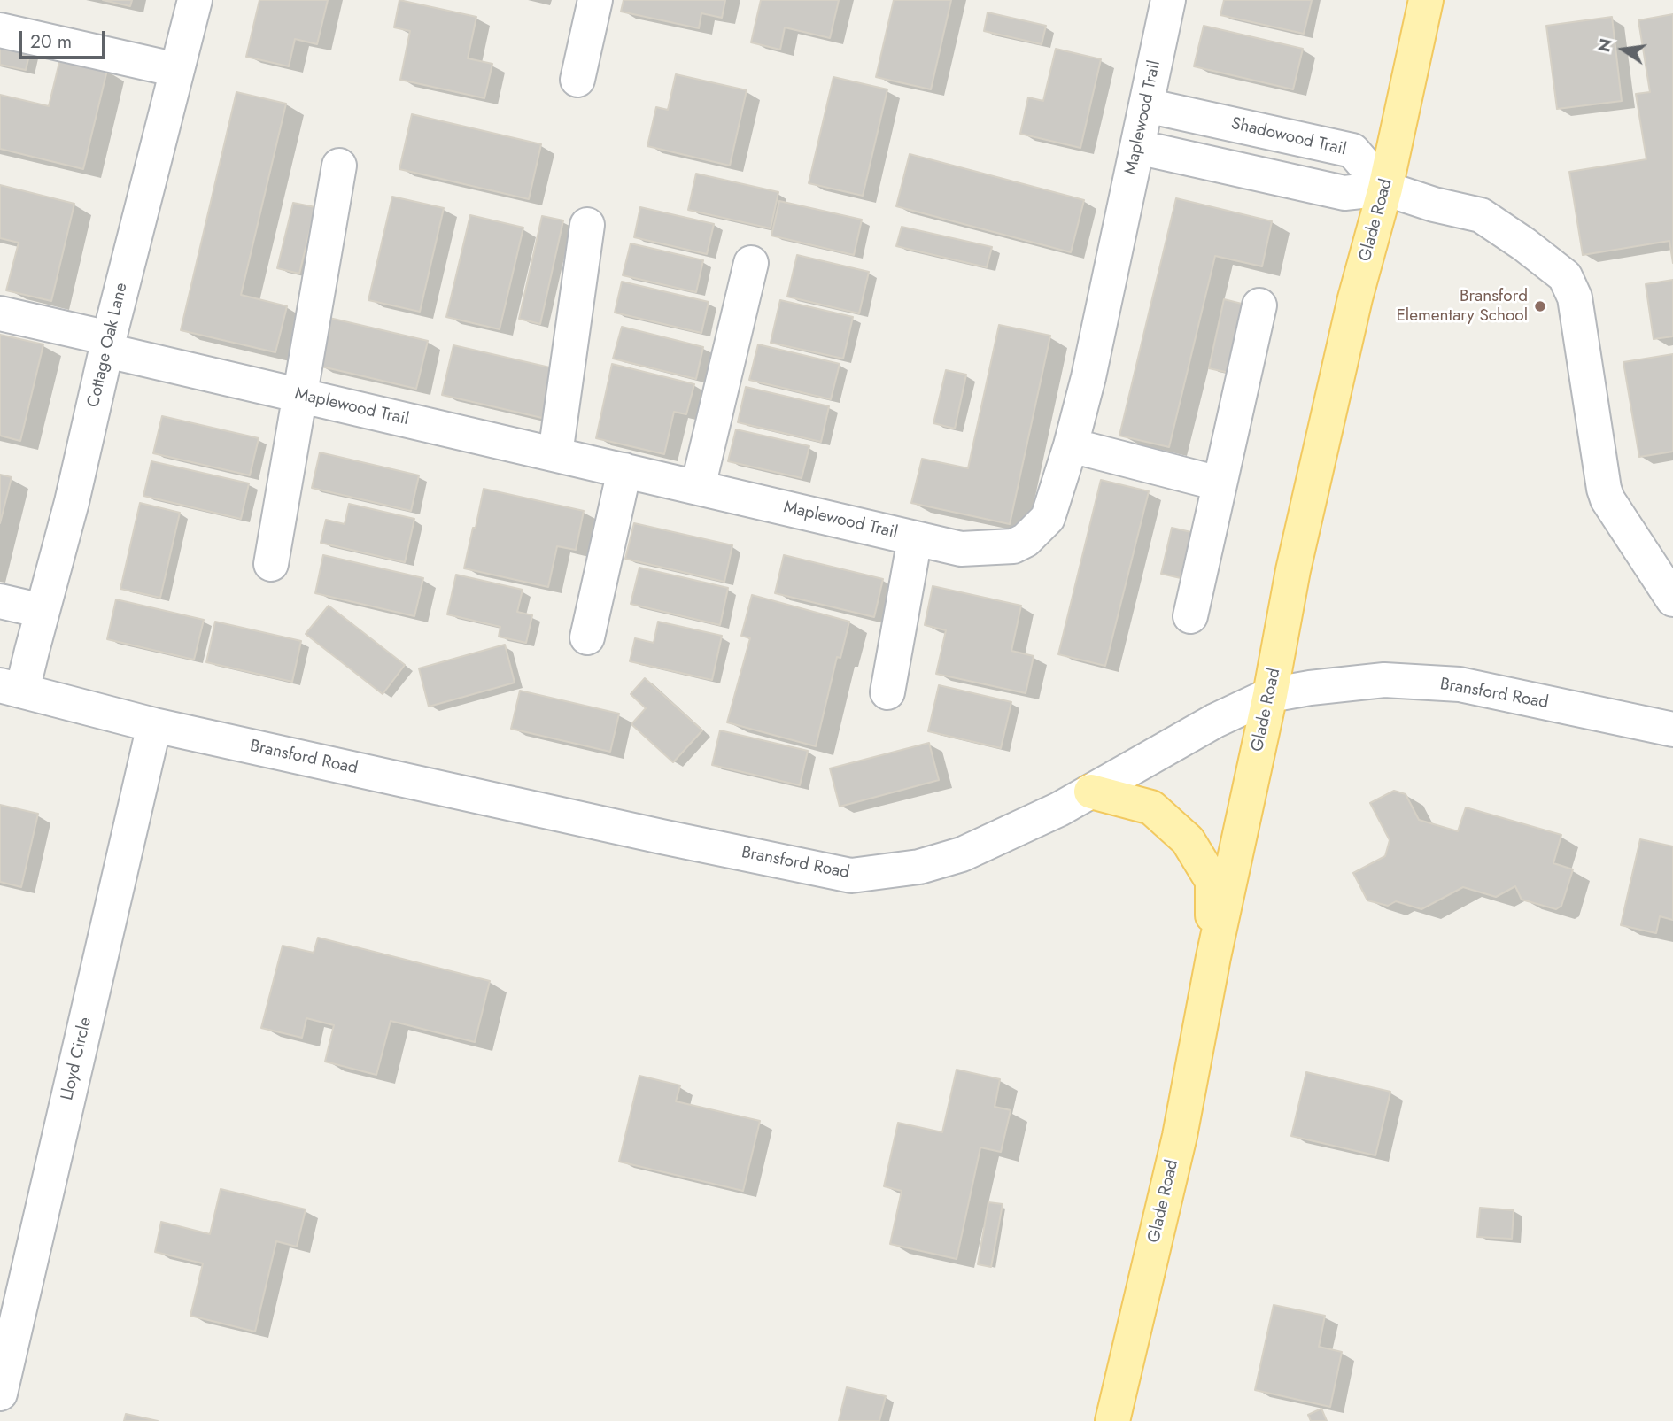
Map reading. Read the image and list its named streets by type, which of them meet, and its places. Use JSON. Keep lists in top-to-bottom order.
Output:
{
  "streets": {
    "main road": ["Glade Road"],
    "street": [
      "Maplewood Trail",
      "Shadowood Trail",
      "Cottage Oak Lane",
      "Bransford Road",
      "Lloyd Circle"
    ]
  },
  "crossings": [
    ["Maplewood Trail", "Shadowood Trail"],
    ["Maplewood Trail", "Cottage Oak Lane"],
    ["Shadowood Trail", "Glade Road"],
    ["Glade Road", "Bransford Road"],
    ["Cottage Oak Lane", "Bransford Road"],
    ["Bransford Road", "Lloyd Circle"]
  ],
  "places": ["Bransford Elementary School"],
  "scale_bar": "20 m",
  "north": "left"
}
